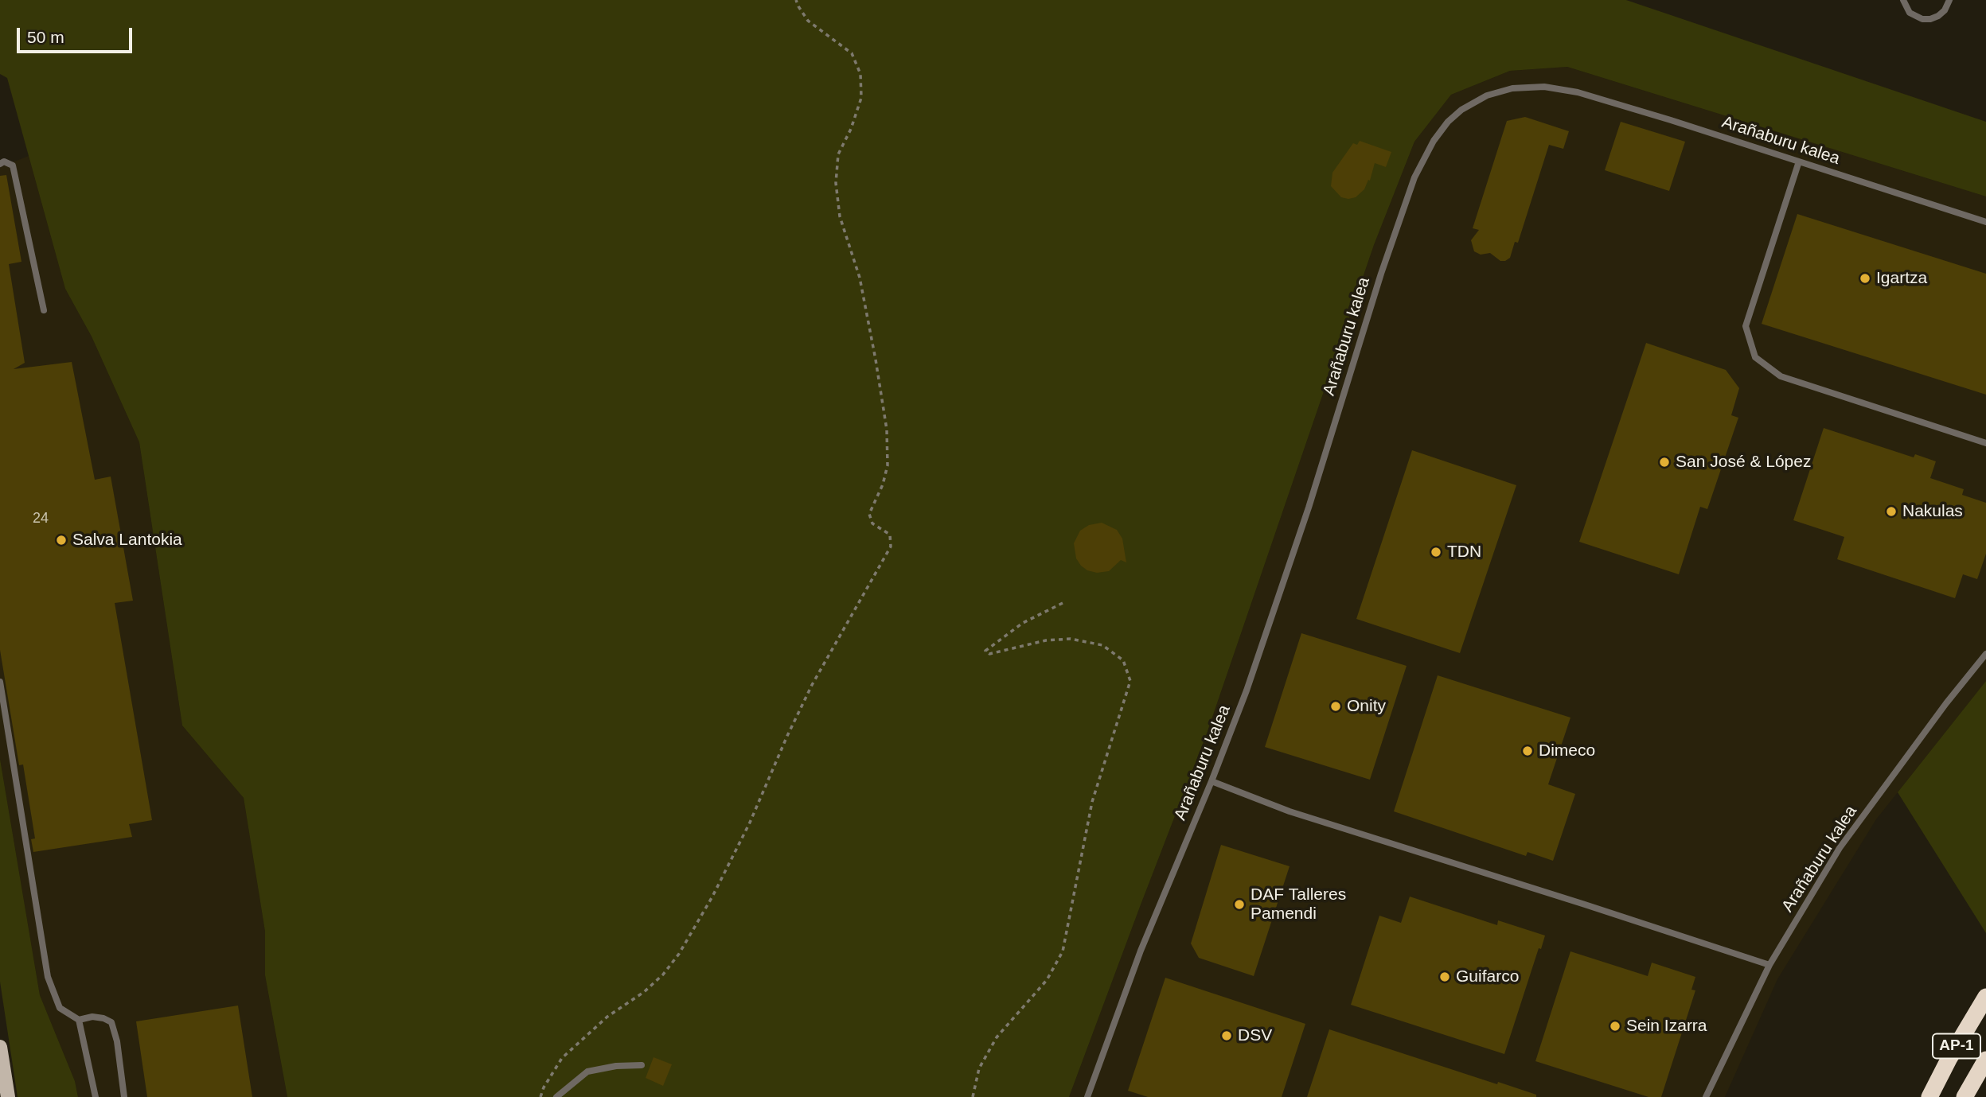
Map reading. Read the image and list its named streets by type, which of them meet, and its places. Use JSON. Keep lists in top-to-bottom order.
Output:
{
  "streets": {
    "highway": ["AP-1"],
    "lane": ["Arañaburu kalea"]
  },
  "places": [
    "Igartza",
    "San José & López",
    "Nakulas",
    "Salva Lantokia",
    "TDN",
    "Onity",
    "Dimeco",
    "DAF Talleres Pamendi",
    "Guifarco",
    "Sein Izarra",
    "DSV"
  ],
  "house_numbers": ["24"],
  "scale_bar": "50 m"
}
